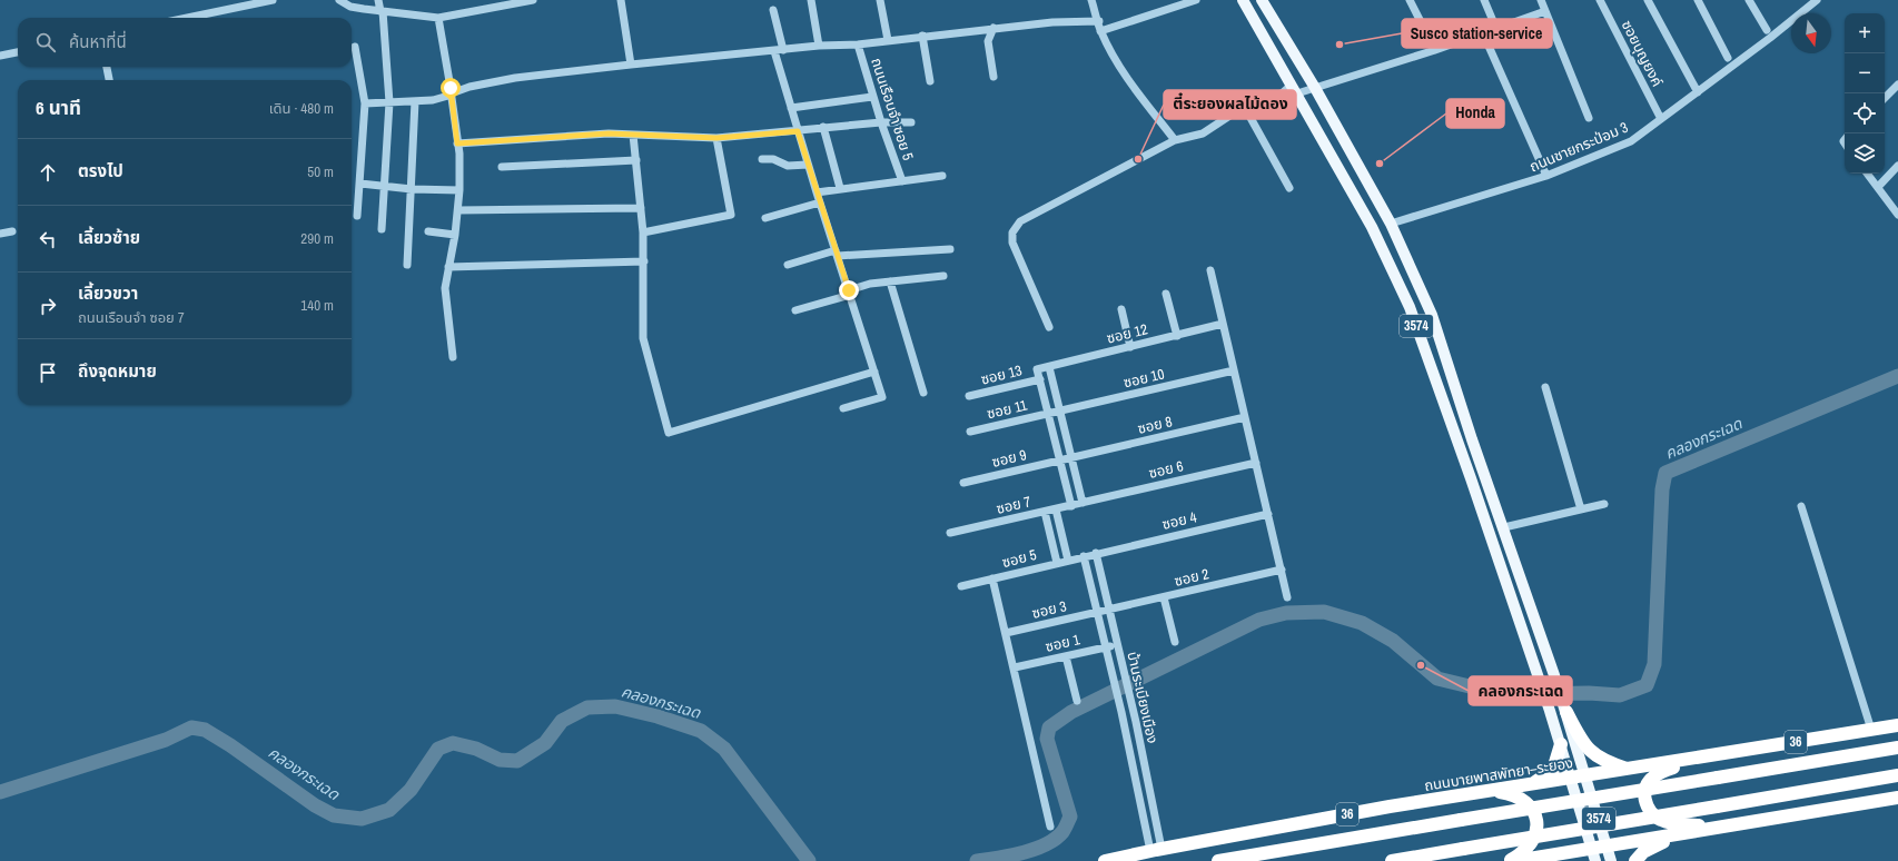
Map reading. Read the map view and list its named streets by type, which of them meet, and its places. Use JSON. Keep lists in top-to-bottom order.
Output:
{
  "streets": {
    "highway": ["36", "ถนนบายพาสพัทยา–ระยอง"],
    "main road": ["3574"],
    "street": [
      "ซอยบุญยงค์",
      "ถนนเรือนจำ ซอย 5",
      "ถนนชายกระป่อม 3",
      "ซอย 12",
      "ซอย 13",
      "ซอย 10",
      "ซอย 11",
      "ซอย 8",
      "ซอย 9",
      "ซอย 6",
      "ซอย 7",
      "ซอย 4",
      "ซอย 5",
      "ซอย 2",
      "ซอย 3",
      "ซอย 1",
      "บ้านระเบียงเมือง"
    ]
  },
  "crossings": [
    ["ซอยบุญยงค์", "ถนนชายกระป่อม 3"],
    ["ถนนชายกระป่อม 3", "3574"],
    ["3574", "ถนนบายพาสพัทยา–ระยอง"],
    ["ซอย 12", "ซอย 13"],
    ["ซอย 10", "ซอย 11"],
    ["ซอย 8", "ซอย 9"],
    ["ซอย 6", "ซอย 7"],
    ["ซอย 4", "ซอย 5"],
    ["ซอย 4", "บ้านระเบียงเมือง"],
    ["ซอย 5", "บ้านระเบียงเมือง"],
    ["ซอย 2", "ซอย 3"],
    ["ซอย 2", "บ้านระเบียงเมือง"],
    ["ซอย 3", "บ้านระเบียงเมือง"],
    ["ซอย 1", "บ้านระเบียงเมือง"],
    ["บ้านระเบียงเมือง", "ถนนบายพาสพัทยา–ระยอง"]
  ],
  "water": ["คลองกระเฉด"],
  "places": [
    "Susco station-service",
    "ตี๋ระยองผลไม้ดอง",
    "Honda",
    "คลองกระเฉด"
  ],
  "north": "bottom",
  "page": {
    "map_buttons": ["+", "−"],
    "search": "ค้นหาที่นี่",
    "heading": ["6 นาที", "เดิน · 480 m"],
    "list": [
      ["ตรงไป", "50 m"],
      ["เลี้ยวซ้าย", "290 m"],
      ["เลี้ยวขวา", "ถนนเรือนจำ ซอย 7", "140 m"],
      "ถึงจุดหมาย"
    ]
  }
}
